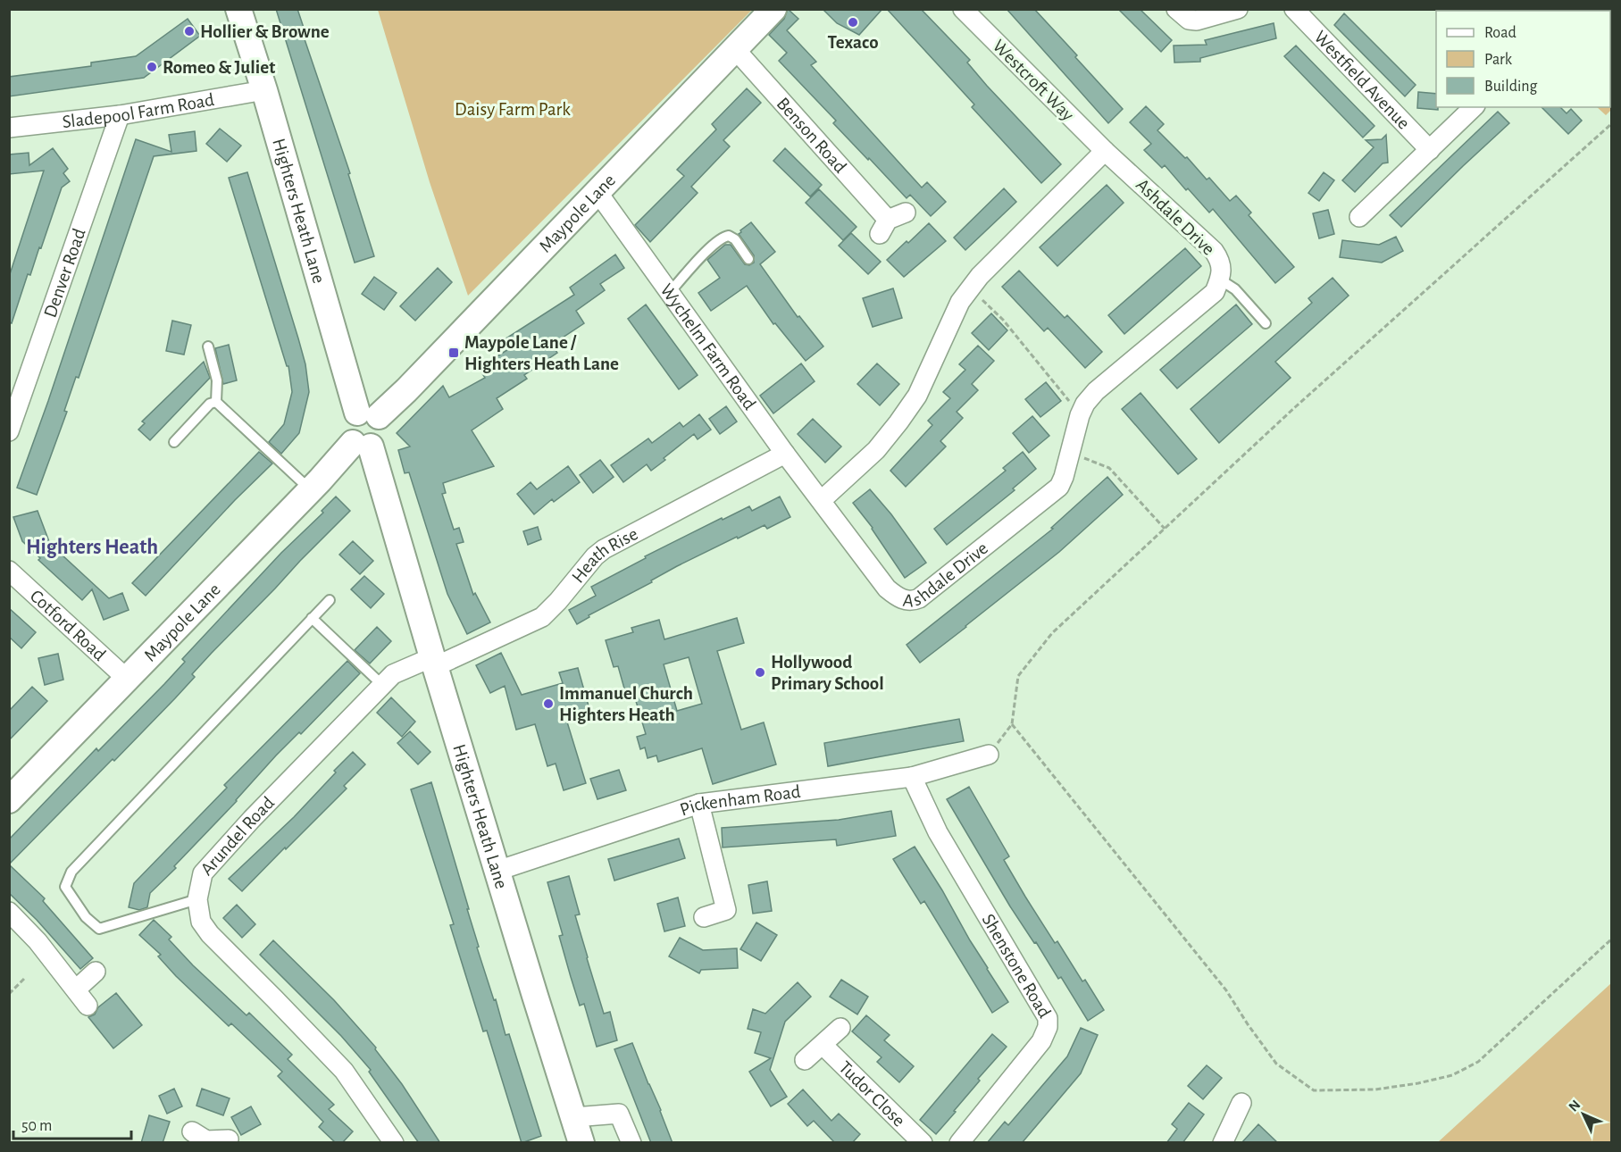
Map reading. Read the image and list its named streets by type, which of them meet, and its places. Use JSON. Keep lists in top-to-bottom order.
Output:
{
  "streets": {
    "street": [
      "Westfield Avenue",
      "Westcroft Way",
      "Sladepool Farm Road",
      "Benson Road",
      "Highters Heath Lane",
      "Maypole Lane",
      "Ashdale Drive",
      "Denver Road",
      "Wychelm Farm Road",
      "Heath Rise",
      "Cotford Road",
      "Pickenham Road",
      "Arundel Road",
      "Shenstone Road",
      "Tudor Close"
    ]
  },
  "crossings": [
    ["Westcroft Way", "Ashdale Drive"],
    ["Sladepool Farm Road", "Highters Heath Lane"],
    ["Sladepool Farm Road", "Denver Road"],
    ["Benson Road", "Maypole Lane"],
    ["Highters Heath Lane", "Maypole Lane"],
    ["Highters Heath Lane", "Heath Rise"],
    ["Highters Heath Lane", "Pickenham Road"],
    ["Highters Heath Lane", "Arundel Road"],
    ["Maypole Lane", "Wychelm Farm Road"],
    ["Maypole Lane", "Cotford Road"],
    ["Ashdale Drive", "Wychelm Farm Road"],
    ["Wychelm Farm Road", "Heath Rise"],
    ["Heath Rise", "Arundel Road"],
    ["Pickenham Road", "Shenstone Road"]
  ],
  "districts": ["Highters Heath"],
  "parks": ["Daisy Farm Park"],
  "places": {
    "other": [
      "Texaco",
      "Hollier & Browne",
      "Romeo & Juliet",
      "Hollywood Primary School",
      "Immanuel Church Highters Heath"
    ],
    "transit": ["Maypole Lane / Highters Heath Lane"]
  },
  "legend": ["Road", "Park", "Building"],
  "scale_bar": "50 m",
  "north": "top left"
}
